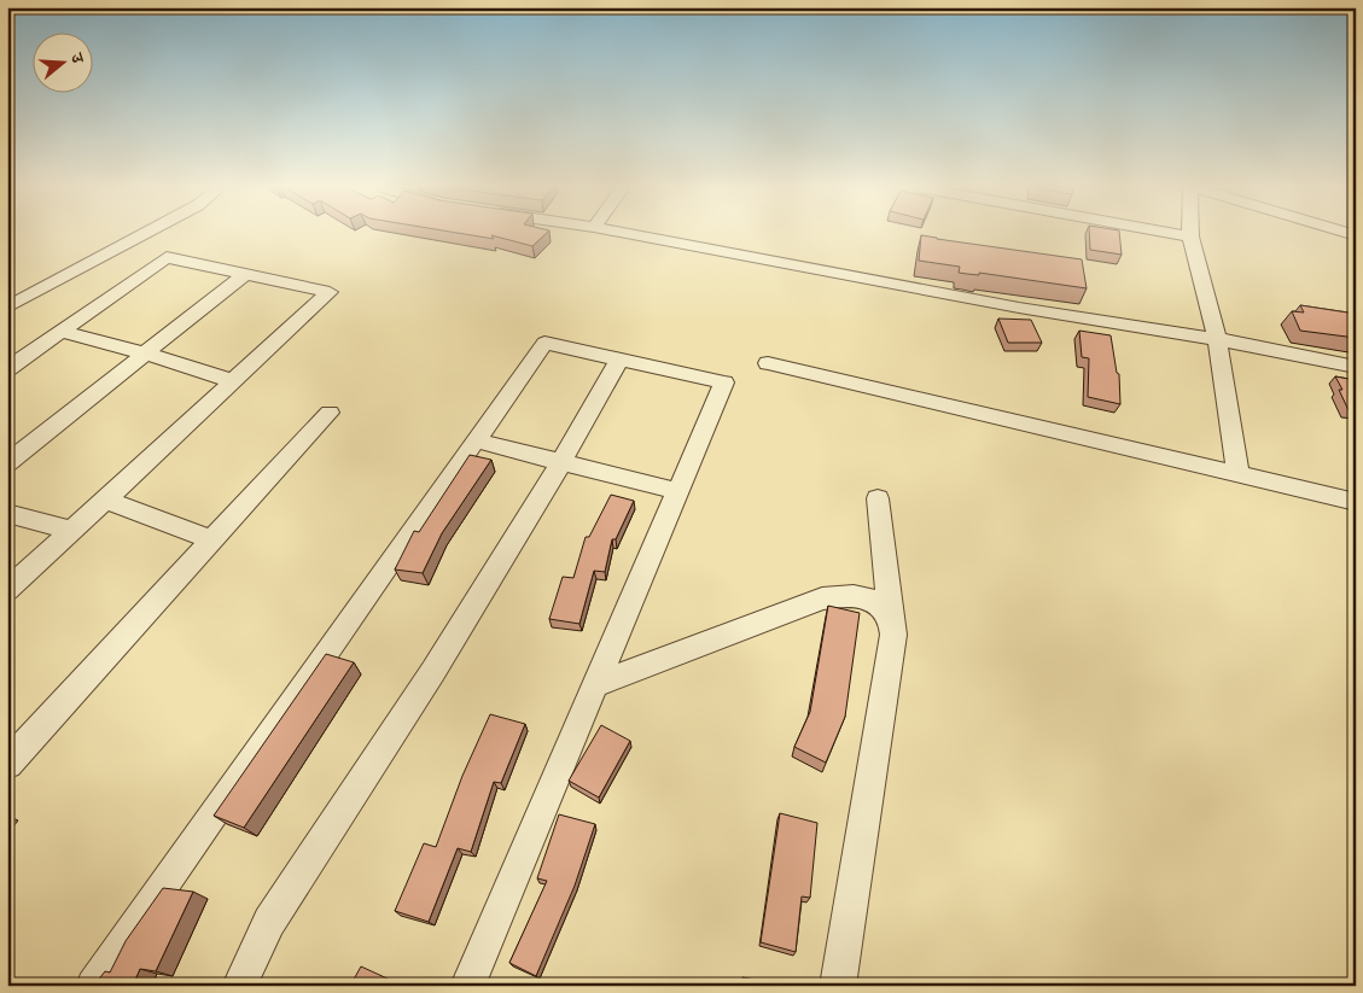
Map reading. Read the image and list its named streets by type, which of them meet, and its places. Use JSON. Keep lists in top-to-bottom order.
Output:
{
  "north": "right"
}
